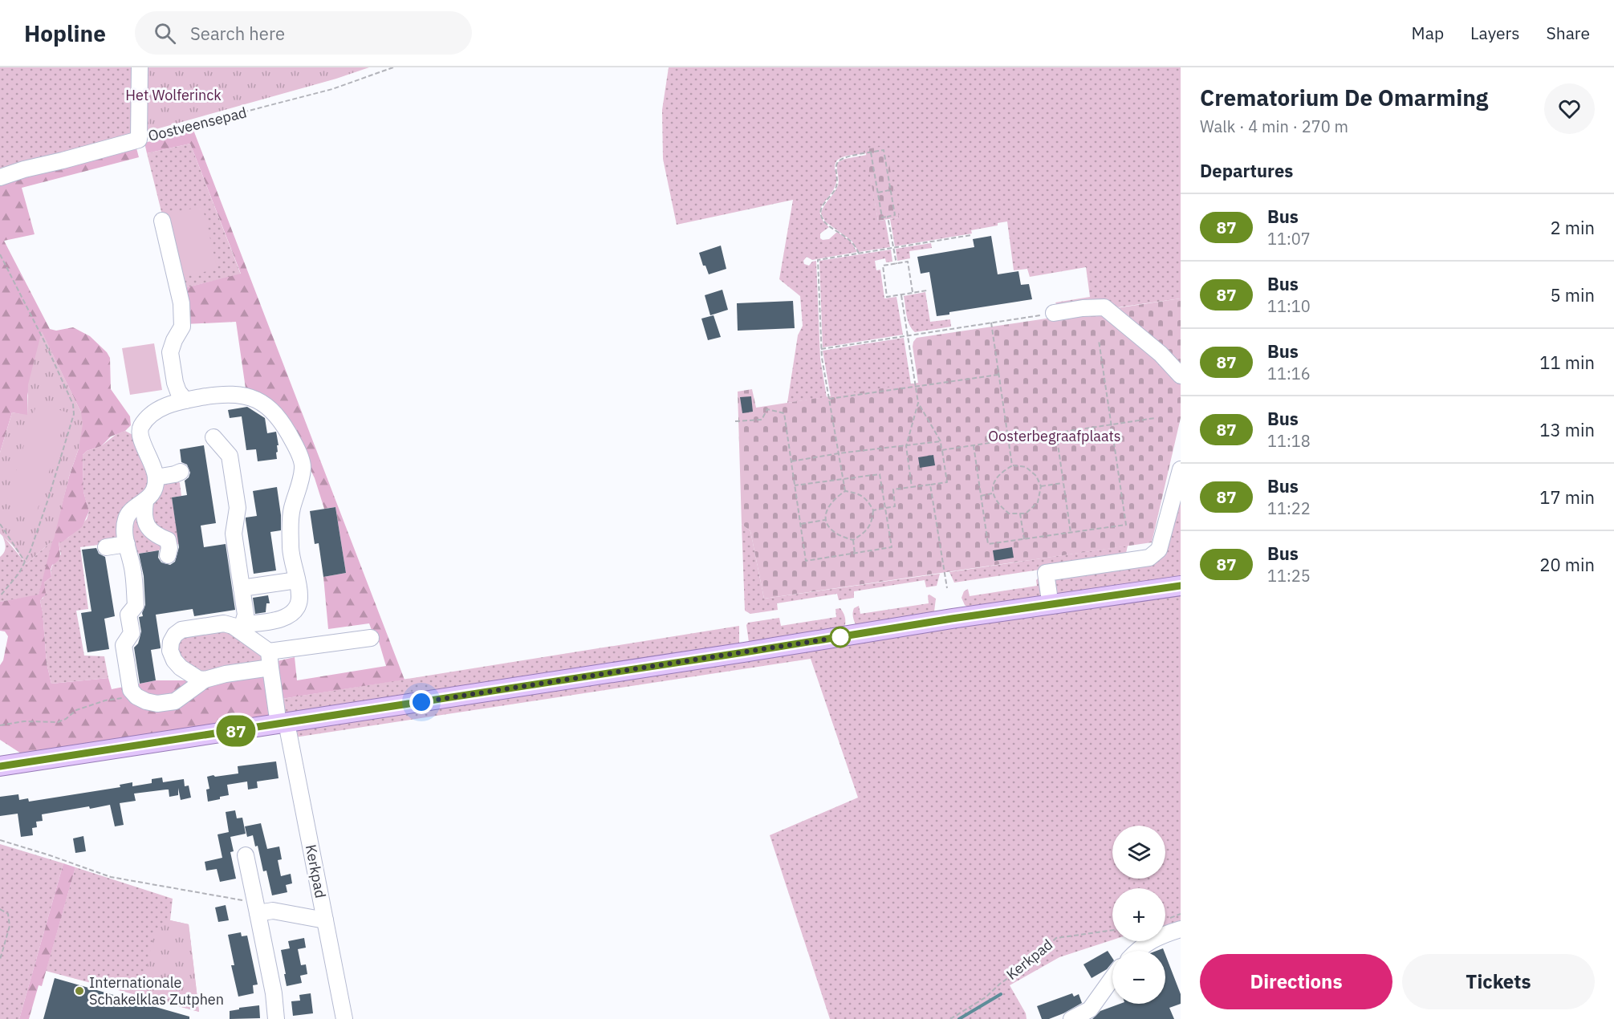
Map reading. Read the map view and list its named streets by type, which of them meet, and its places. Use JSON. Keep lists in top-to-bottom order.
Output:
{
  "streets": {
    "street": ["Oostveensepad", "Kerkpad"]
  },
  "parks": ["Het Wolferinck", "Oosterbegraafplaats"],
  "places": ["Internationale Schakelklas Zutphen"],
  "lines": ["bus line 87"],
  "page": {
    "header": "Hopline",
    "search": "Search here",
    "nav": ["Map", "Layers", "Share"],
    "on_map": "87",
    "heading": [
      ["Crematorium De Omarming", "Walk · 4 min · 270 m"],
      "Departures"
    ],
    "list": [
      {
        "mark": "87",
        "name": "Bus",
        "note": "11:07",
        "value": "2 min"
      },
      {
        "mark": "87",
        "name": "Bus",
        "note": "11:10",
        "value": "5 min"
      },
      {
        "mark": "87",
        "name": "Bus",
        "note": "11:16",
        "value": "11 min"
      },
      {
        "mark": "87",
        "name": "Bus",
        "note": "11:18",
        "value": "13 min"
      },
      {
        "mark": "87",
        "name": "Bus",
        "note": "11:22",
        "value": "17 min"
      },
      {
        "mark": "87",
        "name": "Bus",
        "note": "11:25",
        "value": "20 min"
      }
    ],
    "map_buttons": ["+", "−"],
    "buttons": ["Directions", "Tickets"]
  }
}
